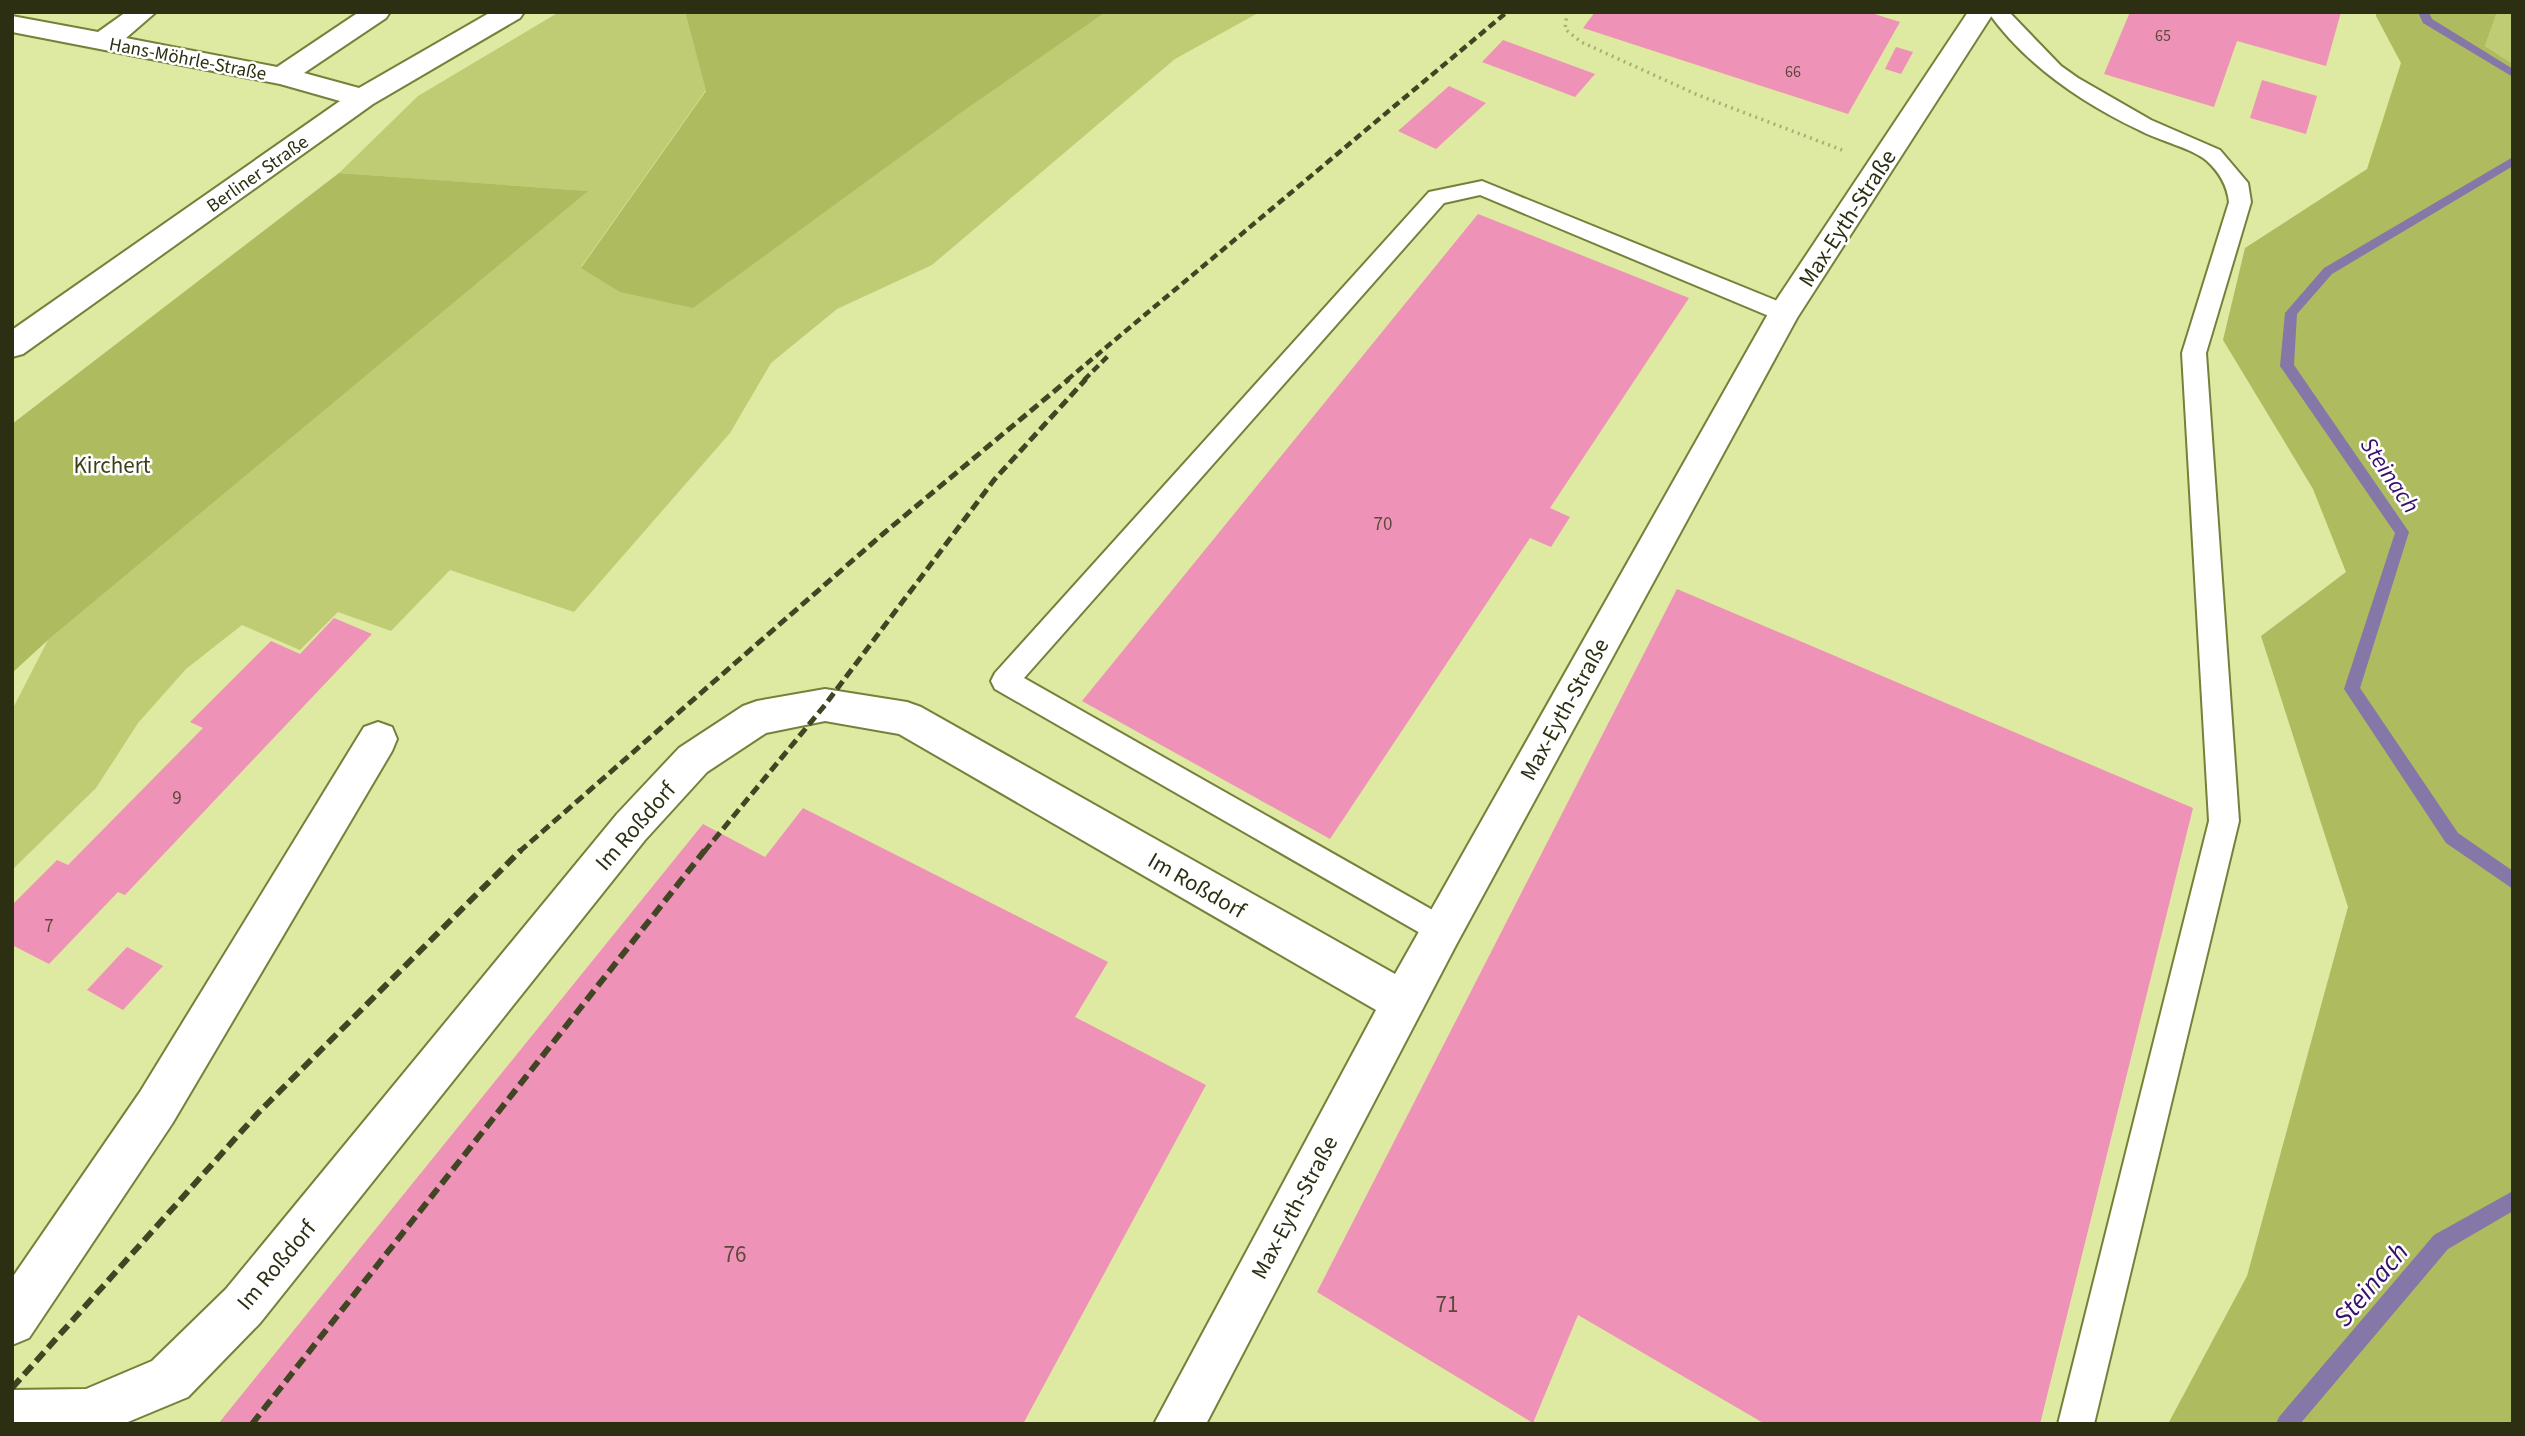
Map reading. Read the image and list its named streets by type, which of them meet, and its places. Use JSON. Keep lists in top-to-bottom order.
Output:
{
  "streets": {
    "street": [
      "Hans-Möhrle-Straße",
      "Berliner Straße",
      "Max-Eyth-Straße",
      "Im Roßdorf"
    ]
  },
  "crossings": [
    ["Hans-Möhrle-Straße", "Berliner Straße"],
    ["Max-Eyth-Straße", "Im Roßdorf"]
  ],
  "water": ["Steinach"],
  "parks": ["Kirchert"],
  "house_numbers": [
    "65",
    "66",
    "70",
    "9",
    "7",
    "76",
    "71"
  ]
}
